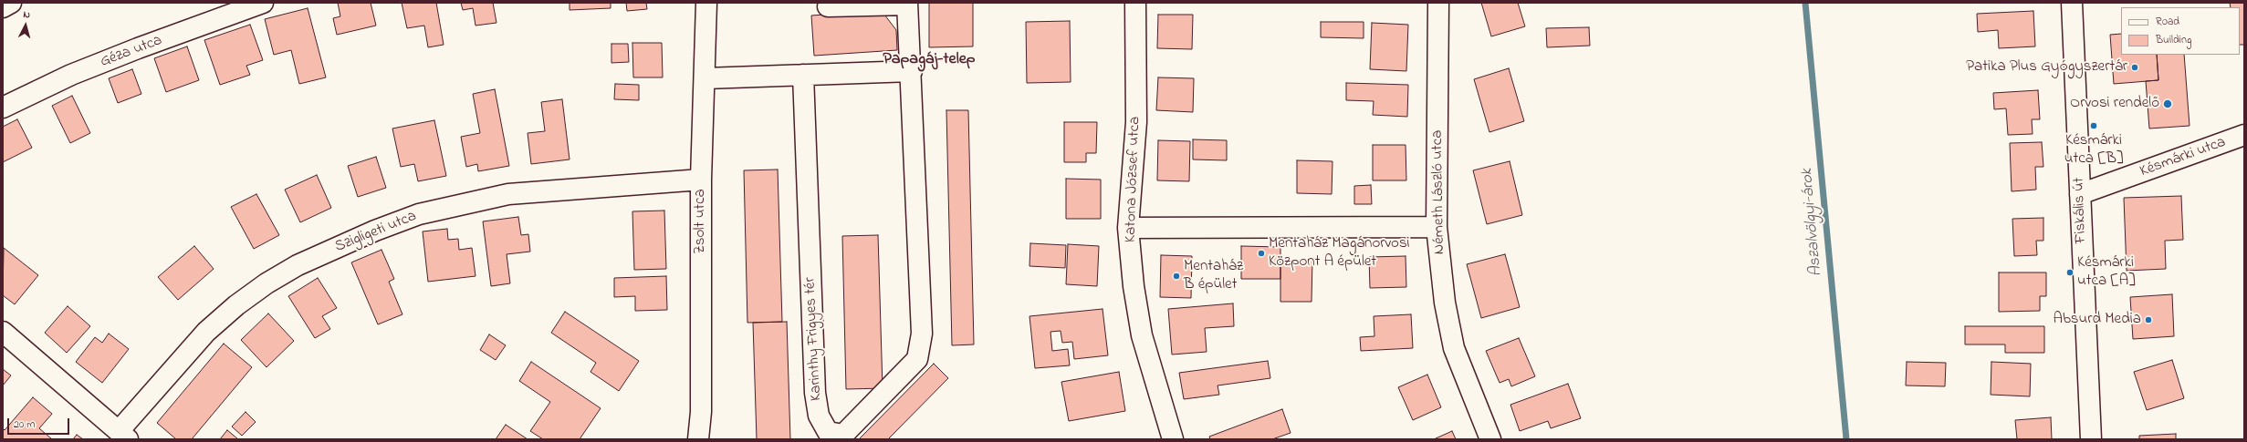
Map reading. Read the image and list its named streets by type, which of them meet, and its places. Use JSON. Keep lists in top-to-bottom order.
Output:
{
  "streets": {
    "street": [
      "Géza utca",
      "Késmárki utca",
      "Katona József utca",
      "Németh László utca",
      "Fiskális út",
      "Zsolt utca",
      "Szigligeti utca",
      "Karinthy Frigyes tér"
    ]
  },
  "crossings": [
    ["Késmárki utca", "Fiskális út"],
    ["Zsolt utca", "Szigligeti utca"]
  ],
  "districts": ["Papagáj-telep"],
  "water": ["Aszalvölgyi-árok"],
  "places": [
    "Patika Plus Gyógyszertár",
    "Orvosi rendelő",
    "Késmárki utca [B]",
    "Mentaház Magánorvosi Központ A épület",
    "Késmárki utca [A]",
    "Mentaház B épület",
    "Absurd Media"
  ],
  "legend": ["Road", "Building"],
  "scale_bar": "20 m",
  "north": "top"
}
